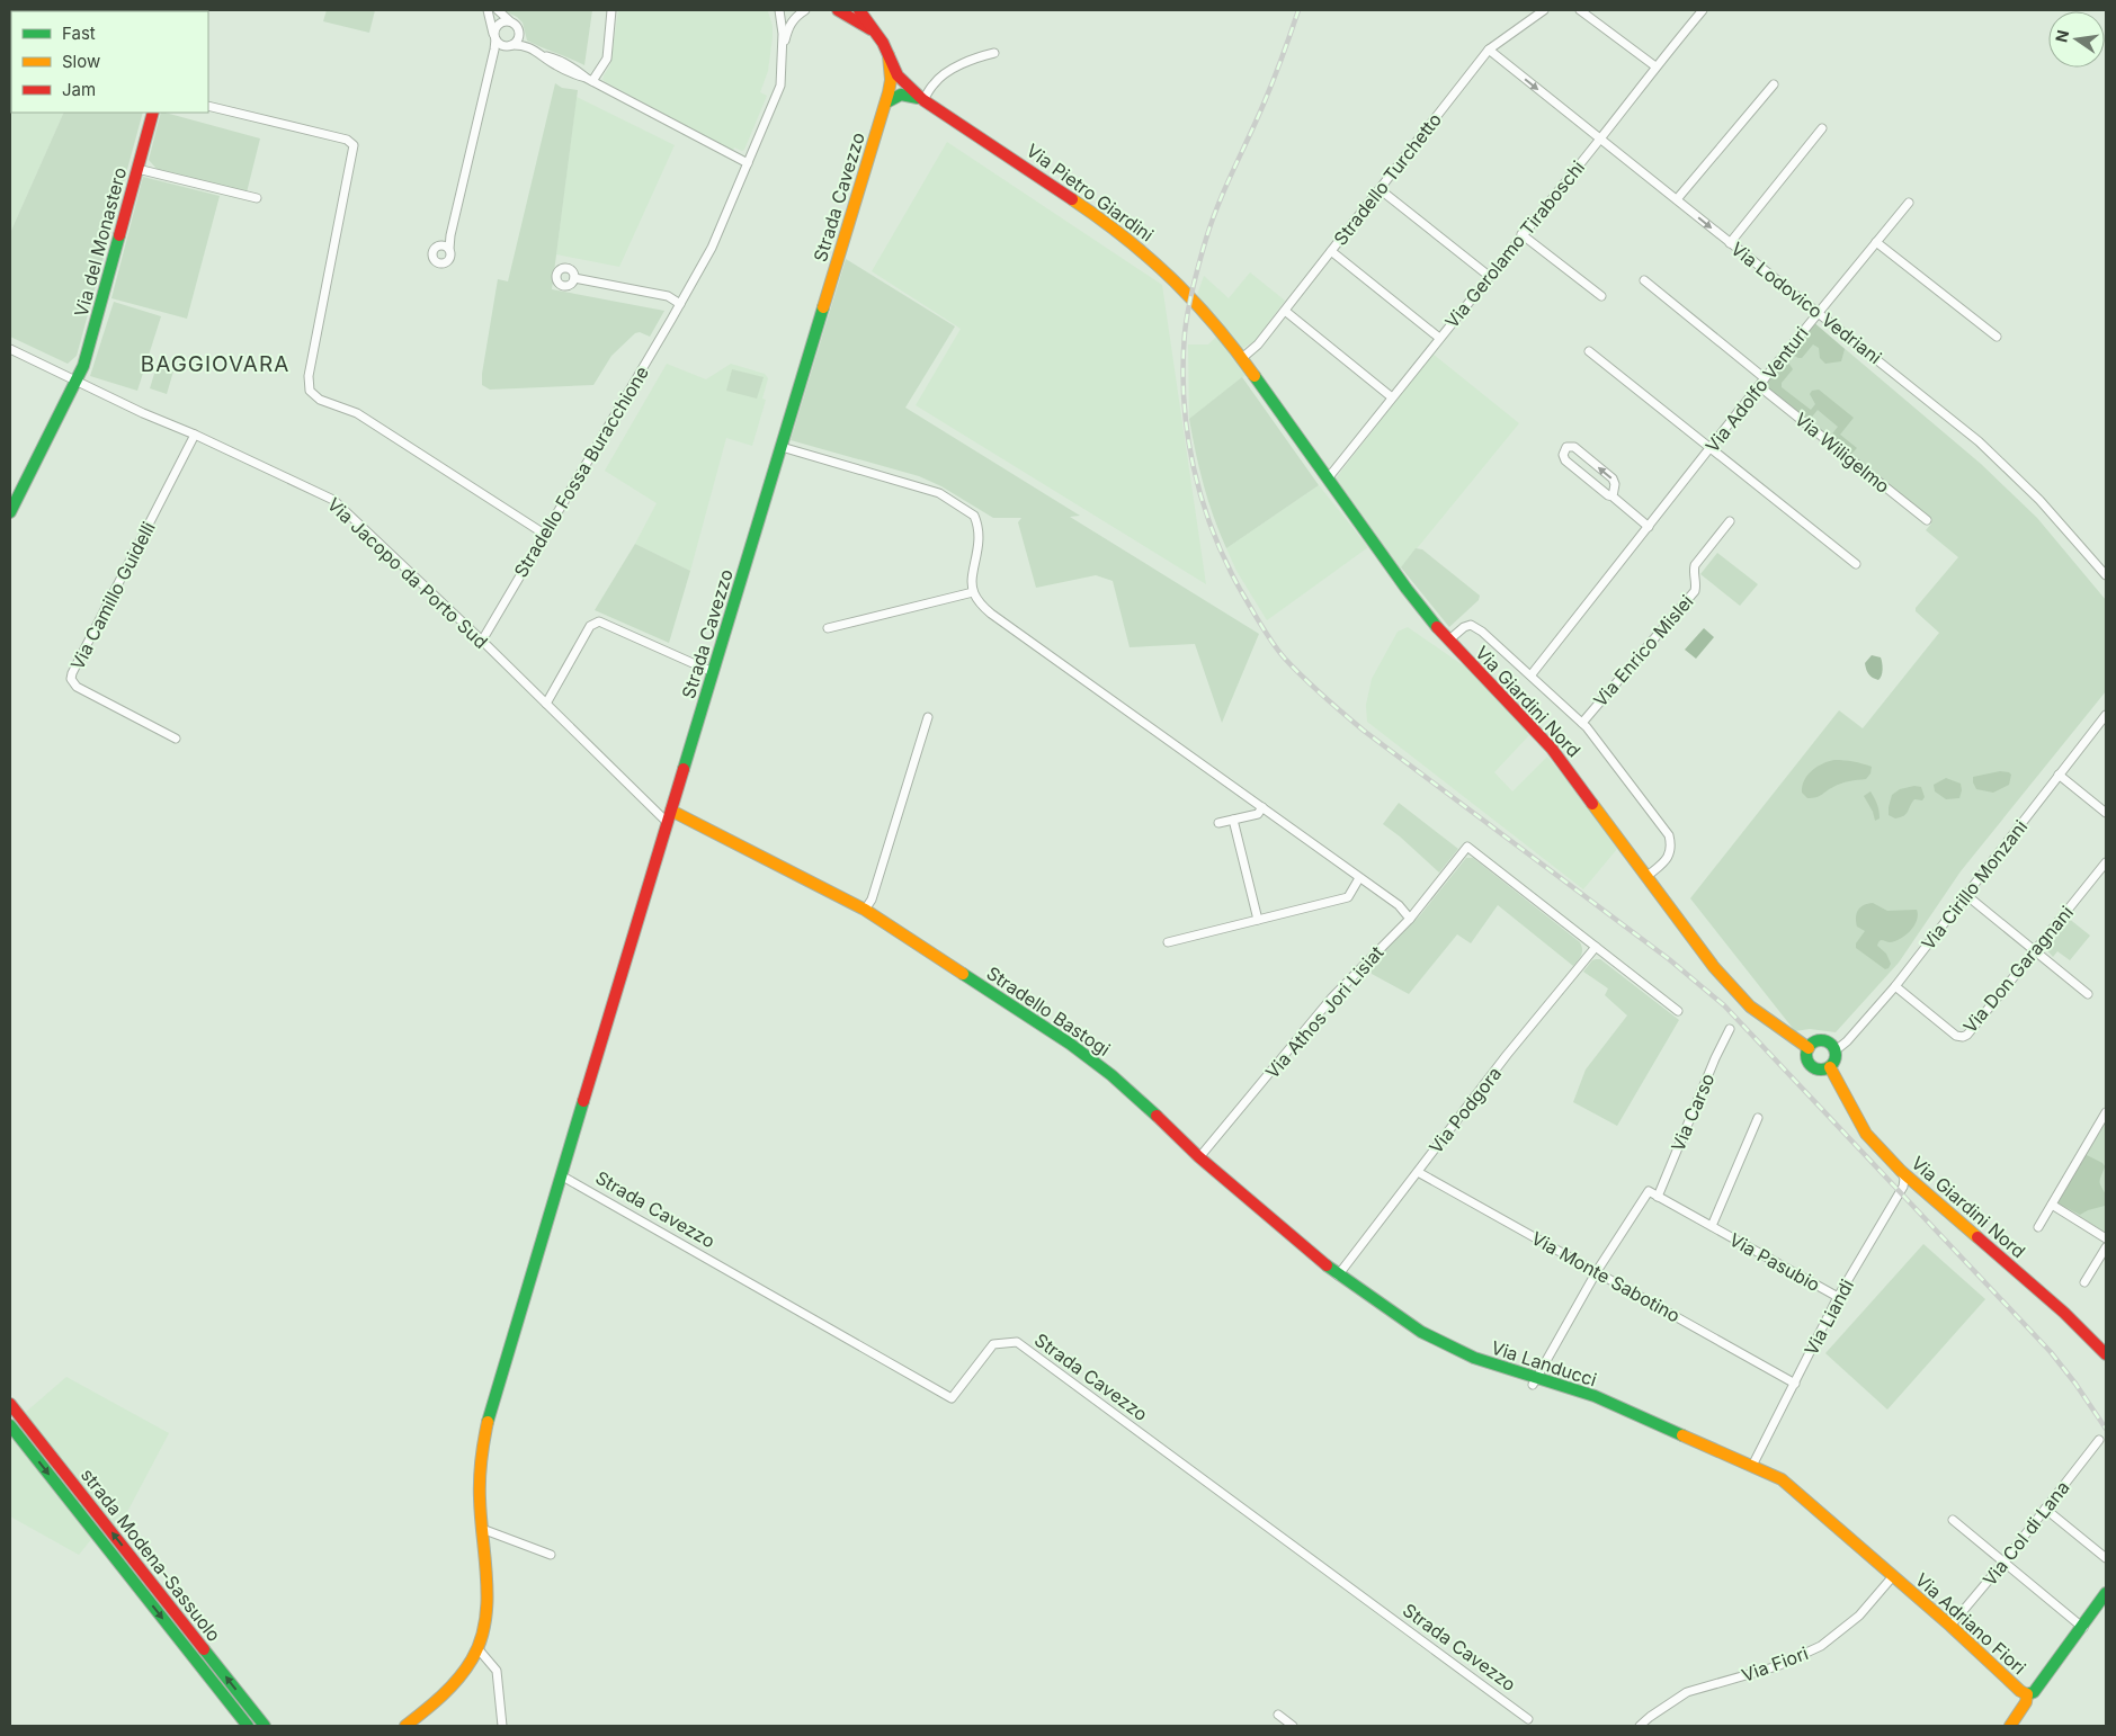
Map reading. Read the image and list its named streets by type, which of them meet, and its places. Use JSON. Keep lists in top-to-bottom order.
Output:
{
  "streets": {
    "main road": [
      "Via Pietro Giardini",
      "Strada Cavezzo",
      "Via del Monastero",
      "Via Giardini Nord",
      "Stradello Bastogi",
      "Via Landucci",
      "strada Modena-Sassuolo",
      "Via Adriano Fiori"
    ],
    "street": [
      "Stradello Turchetto",
      "Via Gerolamo Tiraboschi",
      "Via Lodovico Vedriani",
      "Via Adolfo Venturi",
      "Via Wiligelmo",
      "Stradello Fossa Buracchione",
      "Via Jacopo da Porto Sud",
      "Via Camillo Guidelli",
      "Via Enrico Mislei",
      "Via Cirillo Monzani",
      "Via Don Garagnani",
      "Via Athos Jori Lisiat",
      "Via Podgora",
      "Via Carso",
      "Via Pasubio",
      "Via Monte Sabotino",
      "Via Liandi",
      "Via Col di Lana",
      "Via Fiori"
    ]
  },
  "crossings": [
    ["Stradello Turchetto", "Via Pietro Giardini"],
    ["Stradello Turchetto", "Via Lodovico Vedriani"],
    ["Stradello Turchetto", "Via Giardini Nord"],
    ["Via Pietro Giardini", "Strada Cavezzo"],
    ["Via Pietro Giardini", "Via Giardini Nord"],
    ["Strada Cavezzo", "Via Jacopo da Porto Sud"],
    ["Strada Cavezzo", "Stradello Bastogi"],
    ["Via del Monastero", "Via Jacopo da Porto Sud"],
    ["Via Gerolamo Tiraboschi", "Via Lodovico Vedriani"],
    ["Via Gerolamo Tiraboschi", "Via Giardini Nord"],
    ["Via Lodovico Vedriani", "Via Adolfo Venturi"],
    ["Via Adolfo Venturi", "Via Wiligelmo"],
    ["Stradello Fossa Buracchione", "Via Jacopo da Porto Sud"],
    ["Via Jacopo da Porto Sud", "Via Camillo Guidelli"],
    ["Via Jacopo da Porto Sud", "Stradello Bastogi"],
    ["Via Giardini Nord", "Via Cirillo Monzani"],
    ["Via Giardini Nord", "Via Liandi"],
    ["Via Cirillo Monzani", "Via Don Garagnani"],
    ["Stradello Bastogi", "Via Athos Jori Lisiat"],
    ["Stradello Bastogi", "Via Landucci"],
    ["Via Athos Jori Lisiat", "Via Podgora"],
    ["Via Athos Jori Lisiat", "Via Landucci"],
    ["Via Podgora", "Via Monte Sabotino"],
    ["Via Podgora", "Via Landucci"],
    ["Via Carso", "Via Pasubio"],
    ["Via Pasubio", "Via Monte Sabotino"],
    ["Via Pasubio", "Via Liandi"],
    ["Via Monte Sabotino", "Via Liandi"],
    ["Via Liandi", "Via Landucci"],
    ["Via Landucci", "Via Adriano Fiori"],
    ["Via Landucci", "Via Fiori"],
    ["Via Col di Lana", "Via Adriano Fiori"],
    ["Via Adriano Fiori", "Via Fiori"]
  ],
  "districts": ["BAGGIOVARA"],
  "legend": ["Fast", "Slow", "Jam"],
  "north": "left"
}
